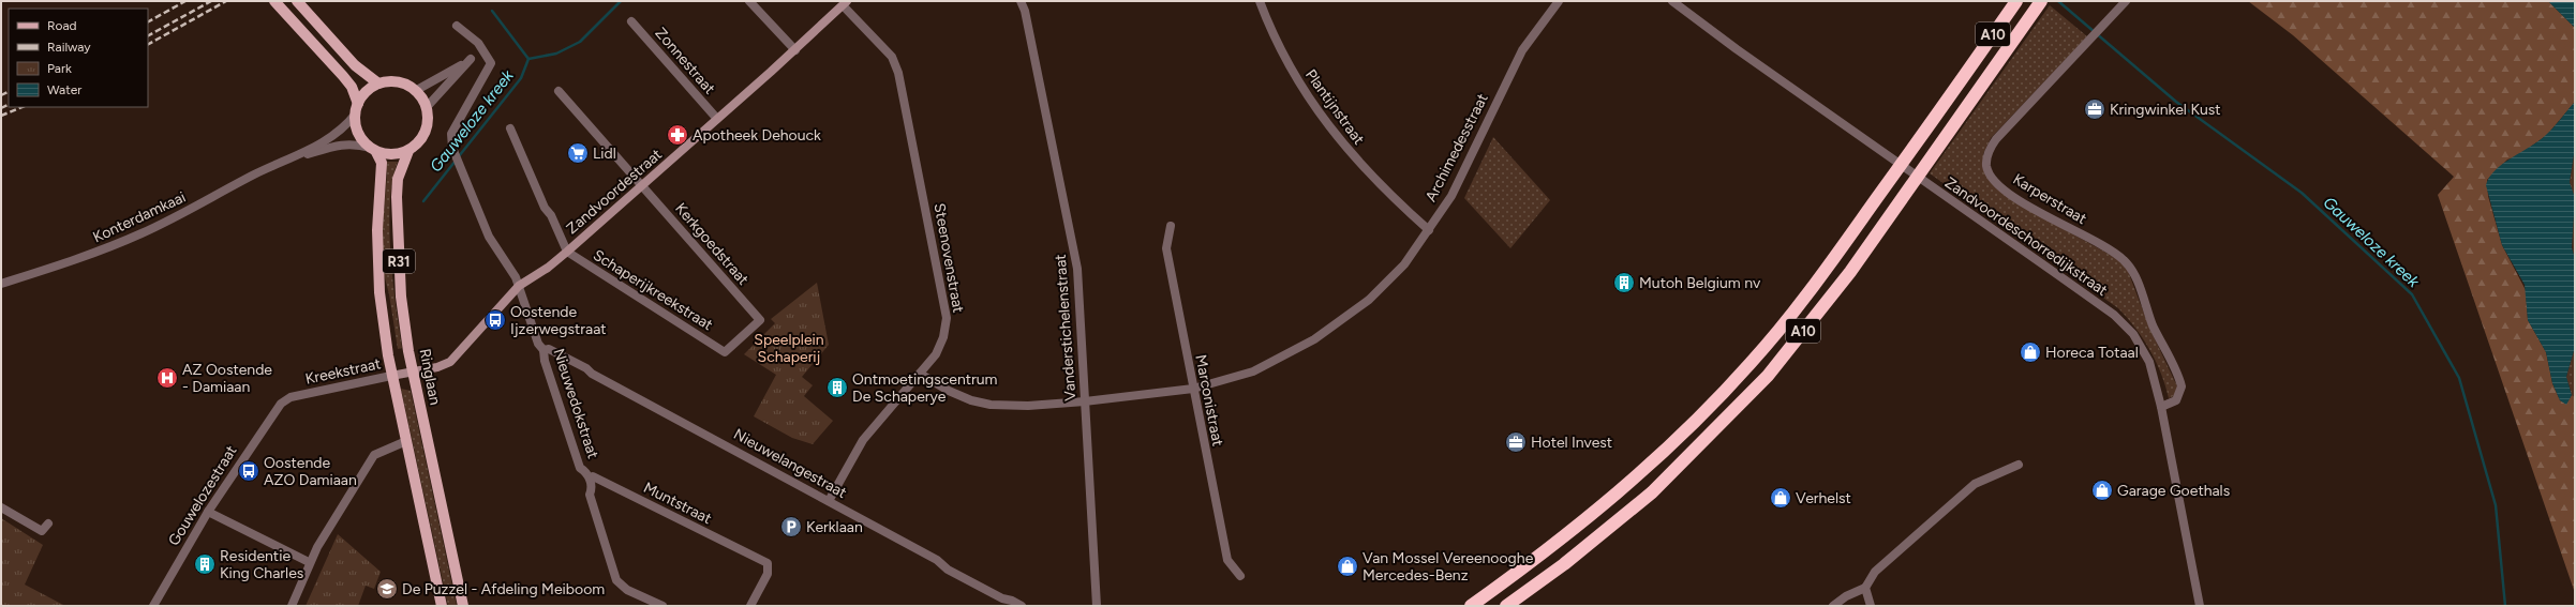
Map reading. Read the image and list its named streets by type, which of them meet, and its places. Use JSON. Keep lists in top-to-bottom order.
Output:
{
  "streets": {
    "highway": ["A10"],
    "main road": [
      "Zandvoordestraat",
      "R31",
      "Kreekstraat",
      "Ringlaan"
    ],
    "street": [
      "Zonnestraat",
      "Plantijnstraat",
      "Archimedesstraat",
      "Karperstraat",
      "Konterdamkaai",
      "Zandvoordeschorredijkstraat",
      "Kerkgoedstraat",
      "Steenovenstraat",
      "Schaperijkreekstraat",
      "Vanderstichelenstraat",
      "Marconistraat",
      "Nieuwedokstraat",
      "Nieuwelangestraat",
      "Gouwelozestraat",
      "Muntstraat"
    ]
  },
  "crossings": [
    ["Zonnestraat", "Zandvoordestraat"],
    ["Plantijnstraat", "Archimedesstraat"],
    ["Archimedesstraat", "Steenovenstraat"],
    ["Archimedesstraat", "Vanderstichelenstraat"],
    ["Archimedesstraat", "Marconistraat"],
    ["Zandvoordestraat", "Kerkgoedstraat"],
    ["Zandvoordestraat", "Steenovenstraat"],
    ["Zandvoordestraat", "Schaperijkreekstraat"],
    ["Zandvoordestraat", "Kreekstraat"],
    ["Zandvoordestraat", "Ringlaan"],
    ["Zandvoordestraat", "Nieuwedokstraat"],
    ["Karperstraat", "Zandvoordeschorredijkstraat"],
    ["Konterdamkaai", "R31"],
    ["Konterdamkaai", "Ringlaan"],
    ["Kerkgoedstraat", "Schaperijkreekstraat"],
    ["Steenovenstraat", "Nieuwelangestraat"],
    ["R31", "Kreekstraat"],
    ["R31", "Ringlaan"],
    ["Kreekstraat", "Ringlaan"],
    ["Kreekstraat", "Gouwelozestraat"],
    ["Nieuwedokstraat", "Nieuwelangestraat"],
    ["Nieuwedokstraat", "Muntstraat"]
  ],
  "water": ["Gauweloze kreek"],
  "parks": ["Speelplein Schaperij"],
  "places": {
    "office": ["Kringwinkel Kust", "Hotel Invest"],
    "pharmacy": ["Apotheek Dehouck"],
    "supermarket": ["Lidl"],
    "building": ["Mutoh Belgium nv", "Ontmoetingscentrum De Schaperye", "Residentie King Charles"],
    "bus stop": ["Oostende Ijzerwegstraat", "Oostende AZO Damiaan"],
    "shop": [
      "Horeca Totaal",
      "Garage Goethals",
      "Verhelst",
      "Van Mossel Vereenooghe Mercedes-Benz"
    ],
    "hospital": ["AZ Oostende - Damiaan"],
    "parking": ["Kerklaan"],
    "school or university": ["De Puzzel - Afdeling Meiboom"]
  },
  "legend": [
    "Road",
    "Railway",
    "Park",
    "Water"
  ]
}
